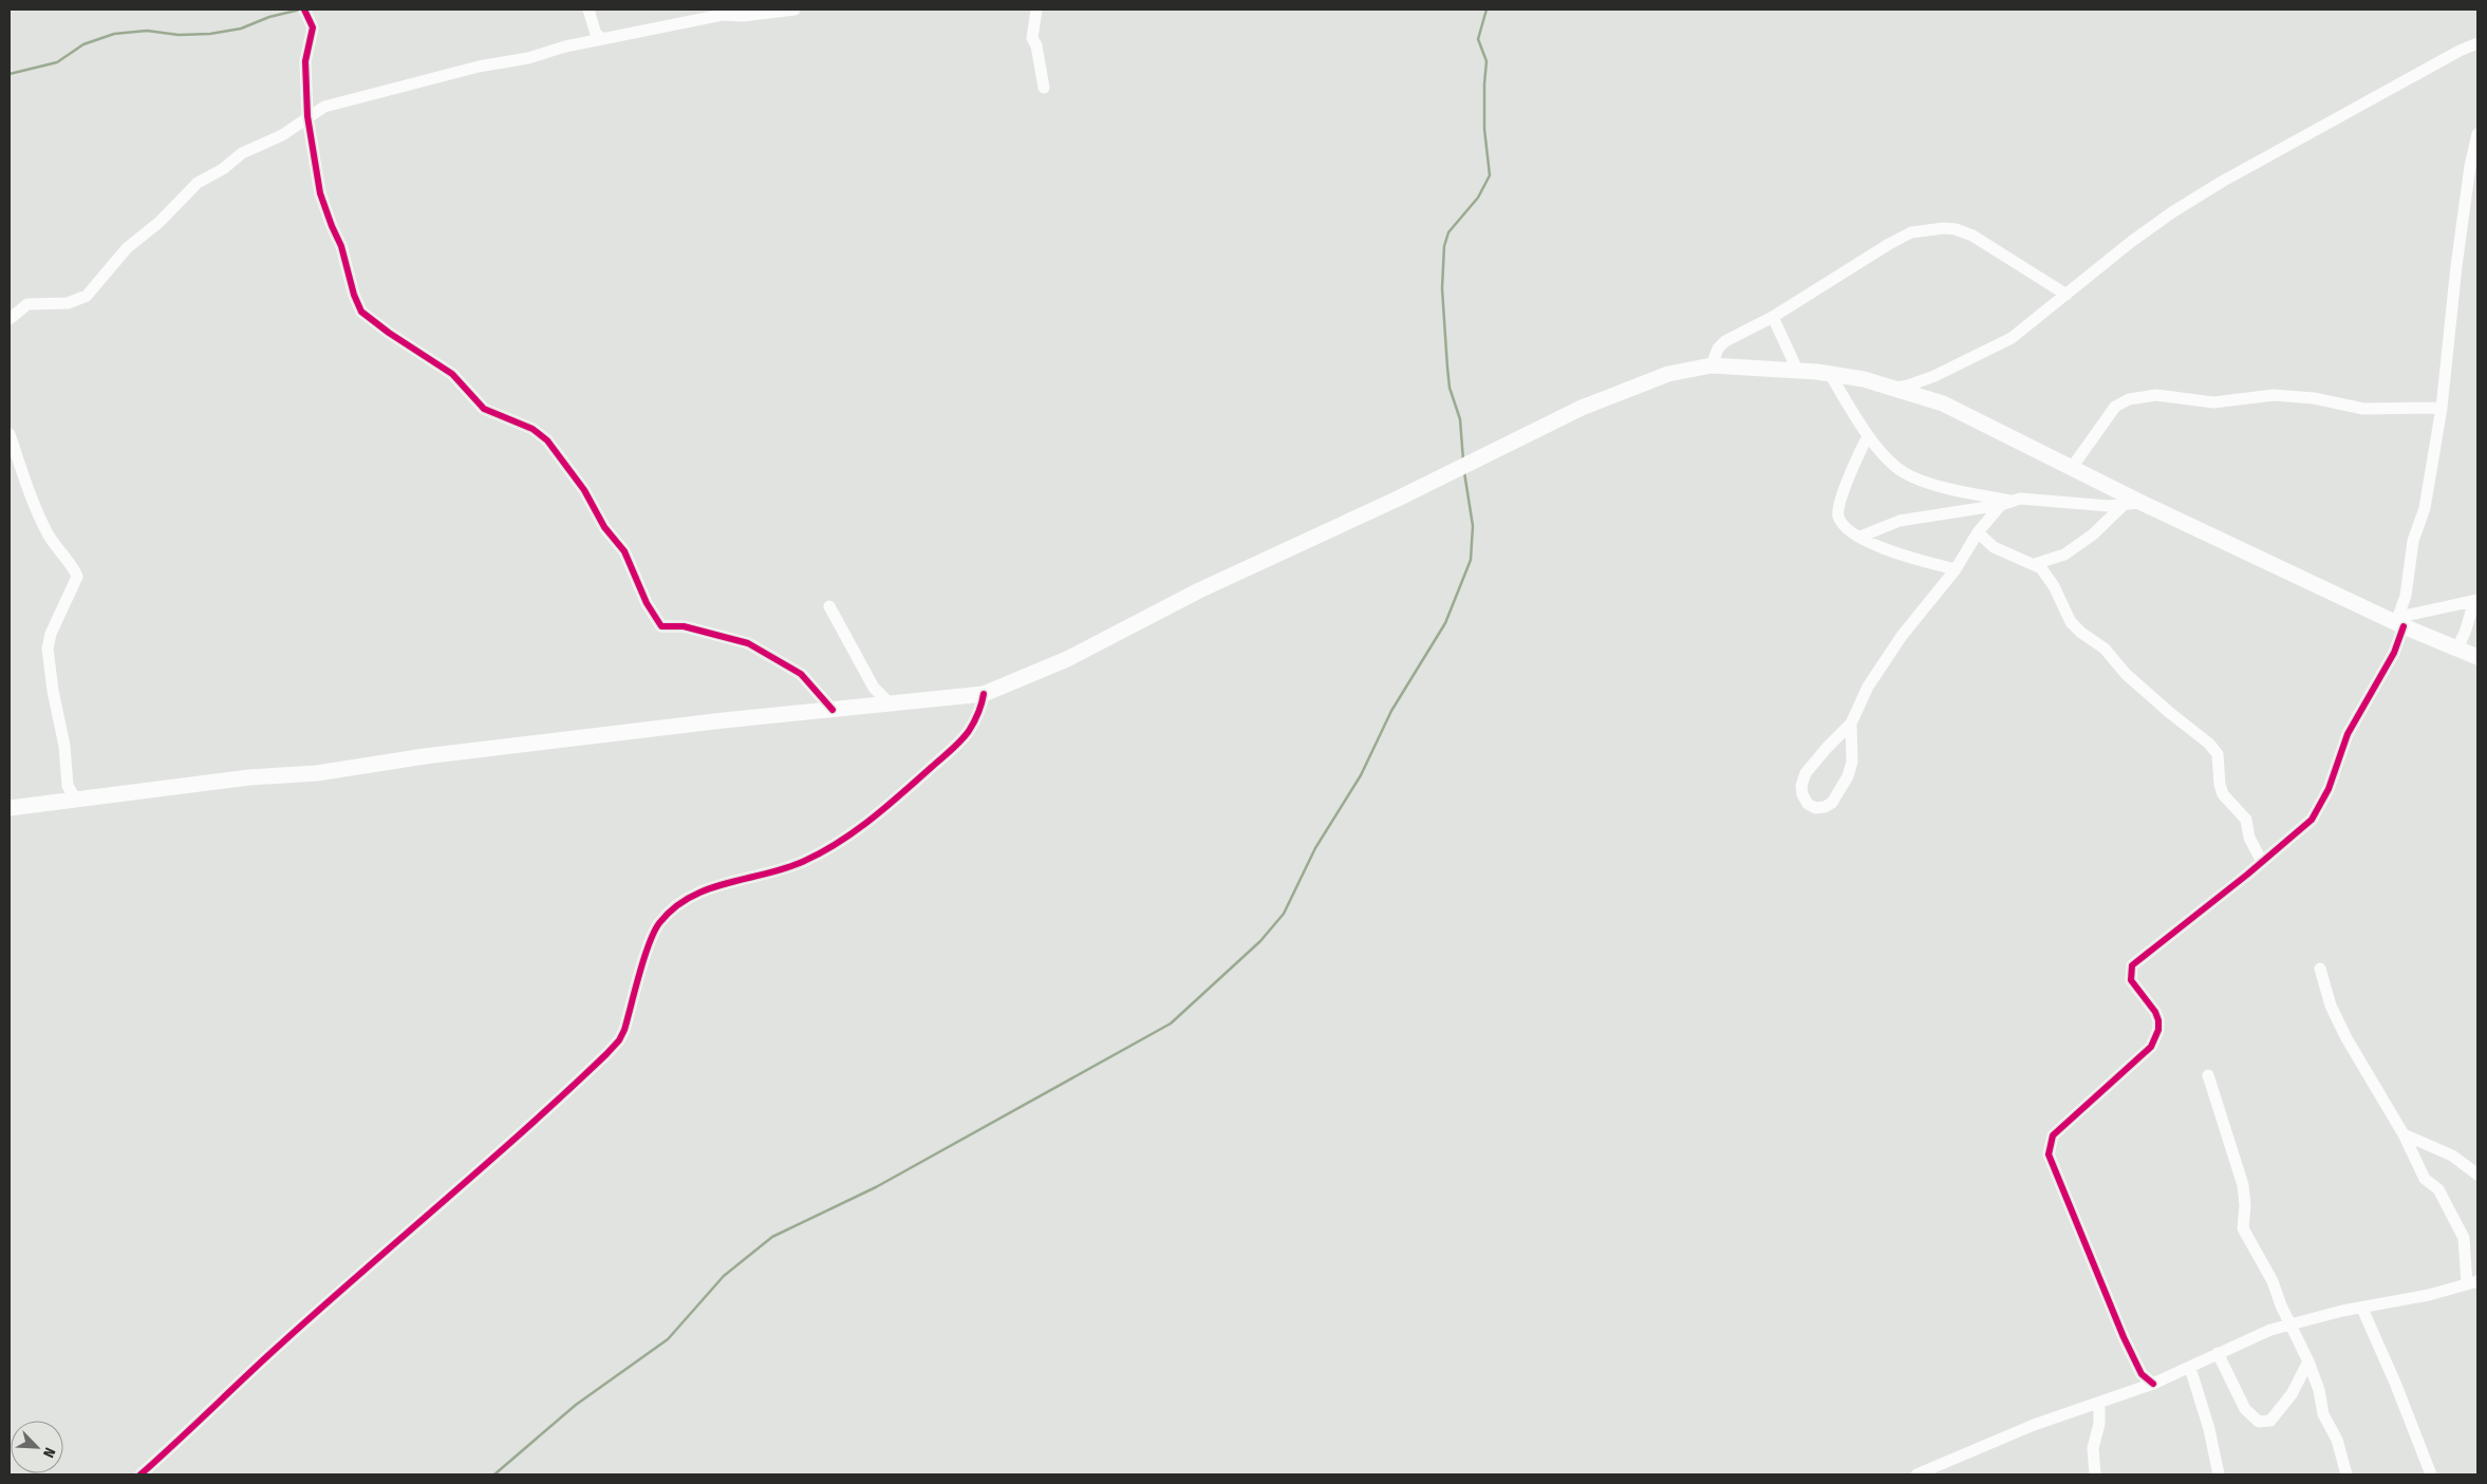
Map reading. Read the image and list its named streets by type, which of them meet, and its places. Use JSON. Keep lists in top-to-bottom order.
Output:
{
  "north": "bottom right"
}
